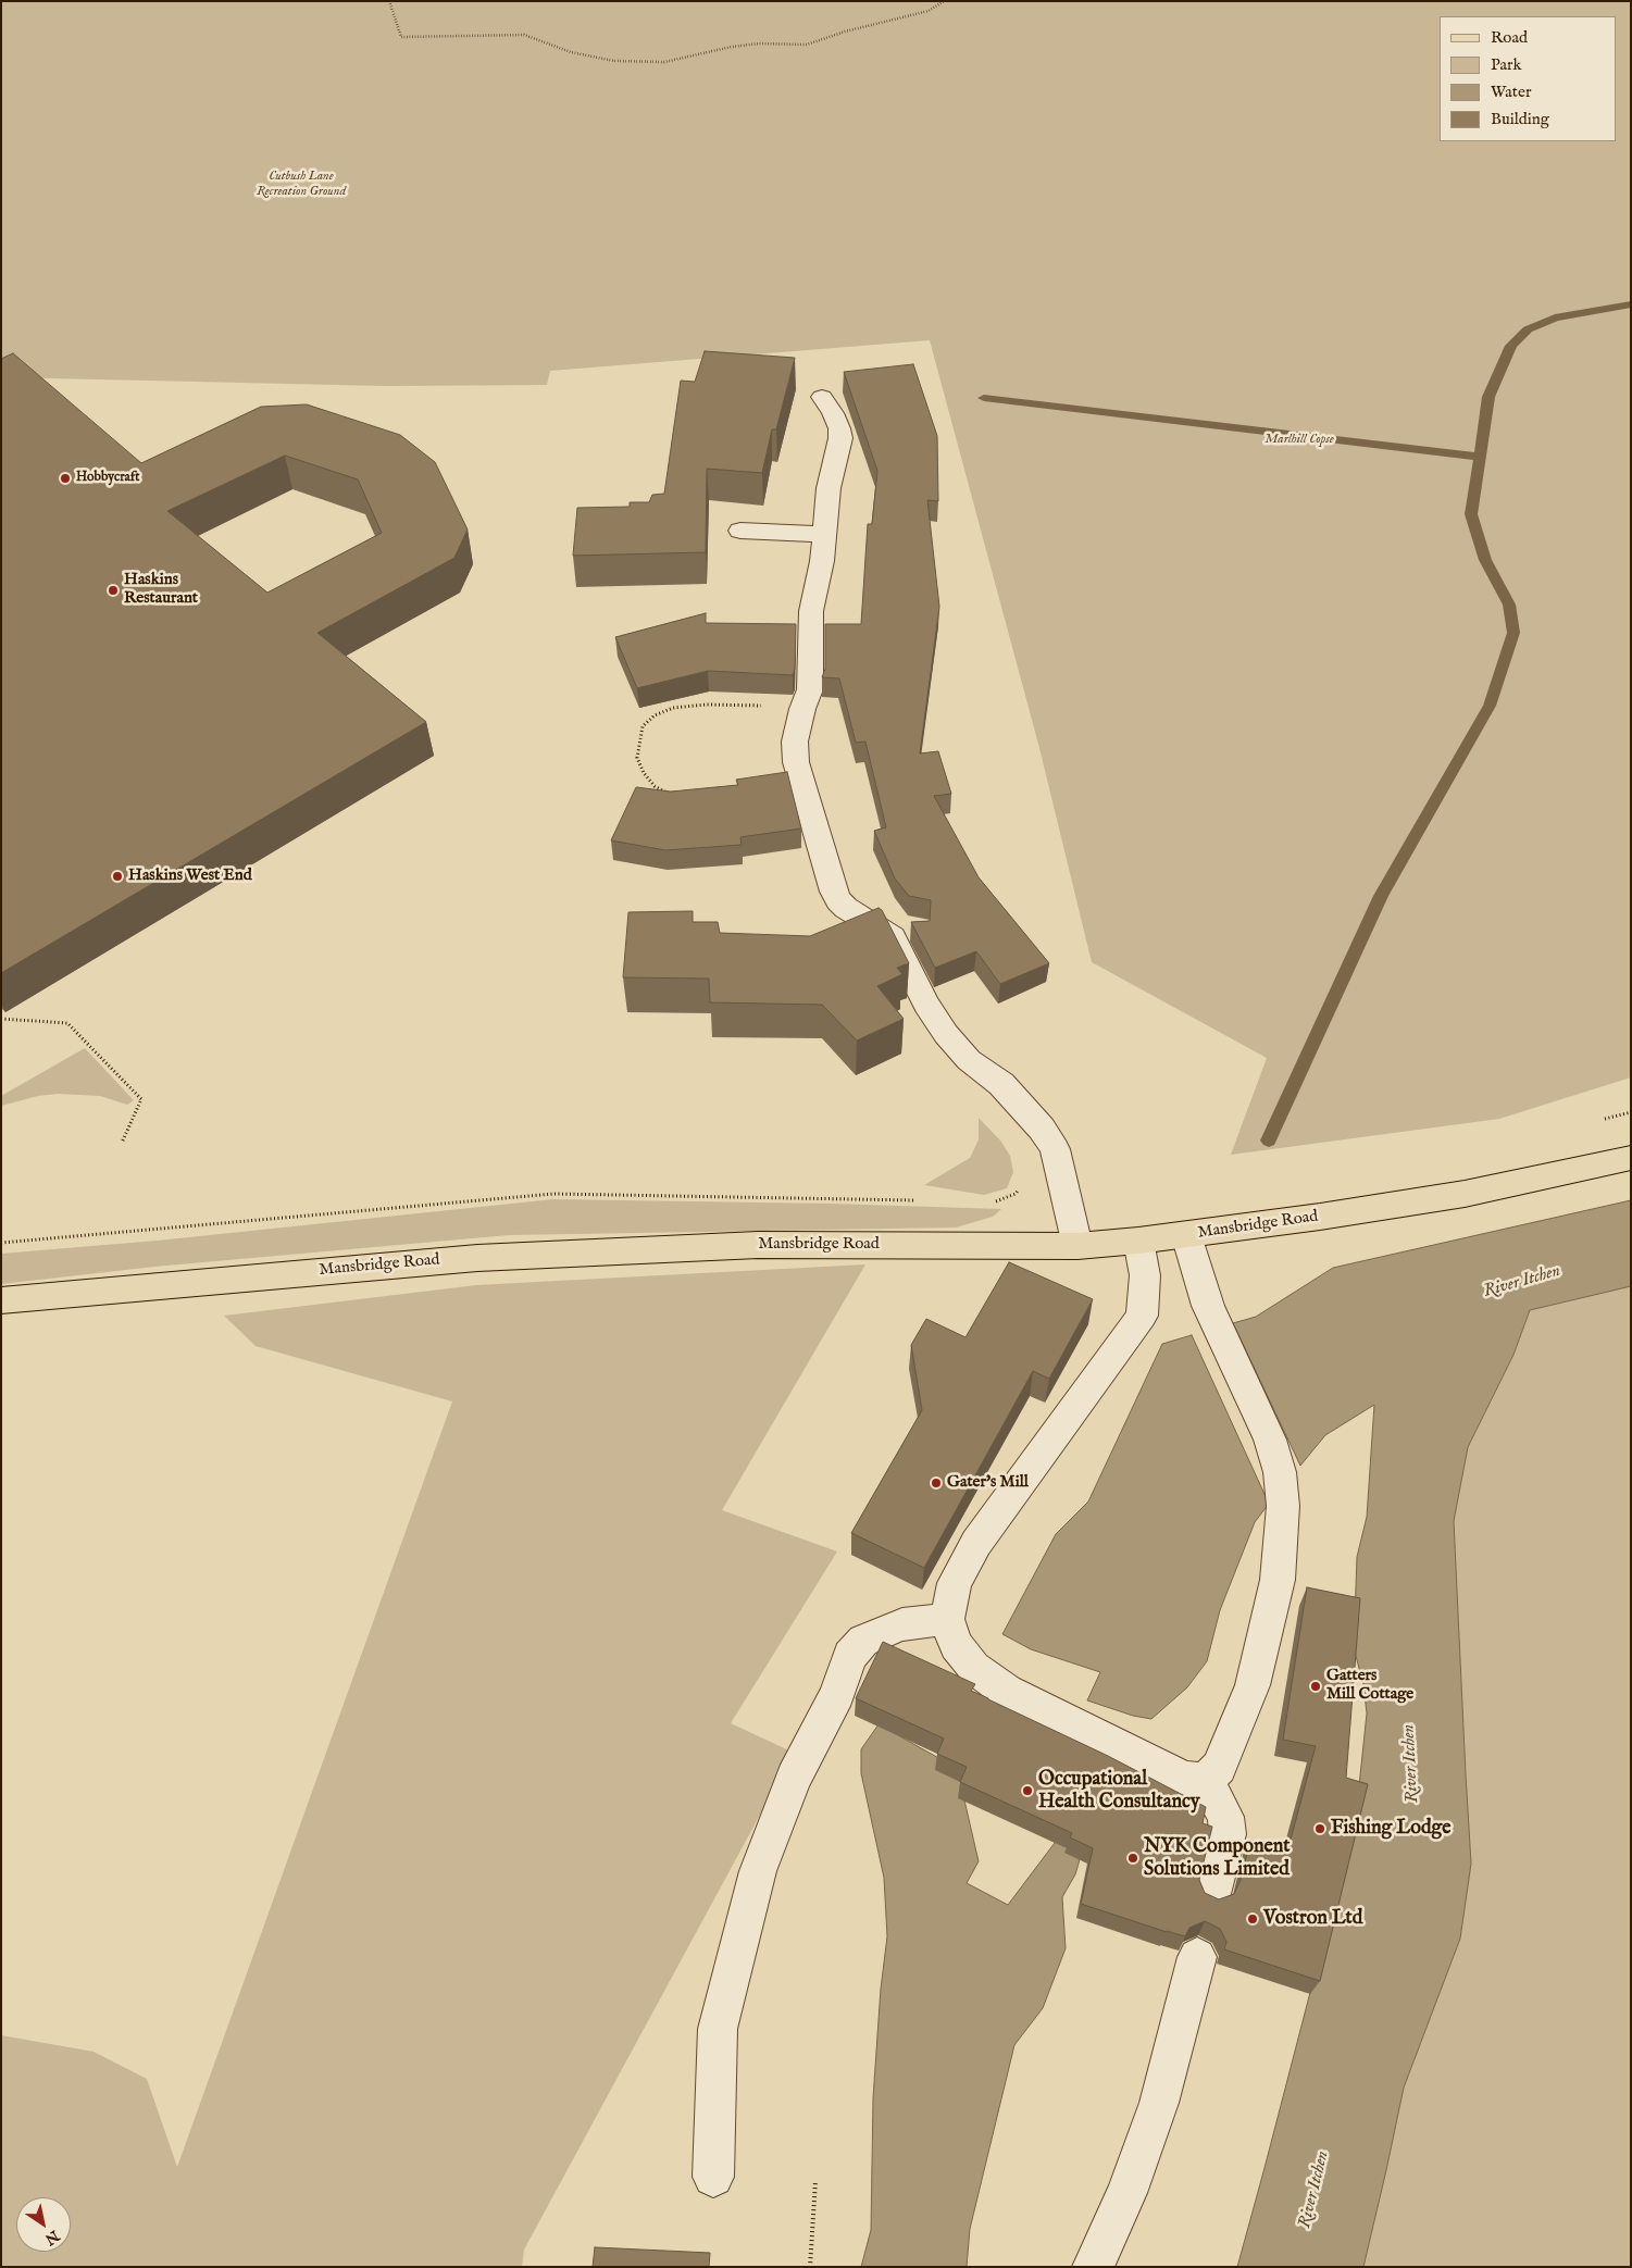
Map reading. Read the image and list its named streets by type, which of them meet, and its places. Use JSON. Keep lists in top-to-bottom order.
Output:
{
  "streets": {
    "main road": ["Mansbridge Road"]
  },
  "water": ["River Itchen"],
  "parks": ["Cutbush Lane Recreation Ground", "Marlhill Copse"],
  "places": [
    "Hobbycraft",
    "Haskins Restaurant",
    "Haskins West End",
    "Gater's Mill",
    "Gatters Mill Cottage",
    "Occupational Health Consultancy",
    "Fishing Lodge",
    "NYK Component Solutions Limited",
    "Vostron Ltd"
  ],
  "legend": [
    "Road",
    "Park",
    "Water",
    "Building"
  ],
  "north": "bottom right"
}
